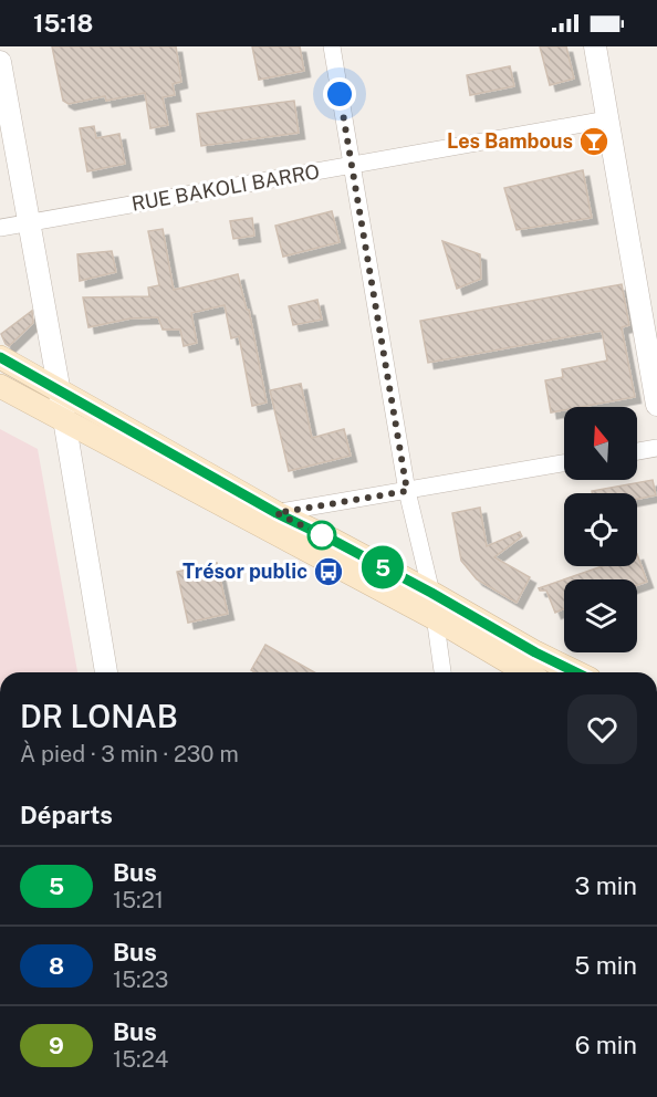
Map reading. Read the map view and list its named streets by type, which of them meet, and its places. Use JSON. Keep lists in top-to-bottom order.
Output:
{
  "streets": {
    "street": ["RUE BAKOLI BARRO"]
  },
  "places": {
    "bar": ["Les Bambous"],
    "bus stop": ["Trésor public"]
  },
  "lines": ["bus line 5"],
  "north": "top",
  "page": {
    "status": "15:18",
    "on_map": "5",
    "heading": [
      ["DR LONAB", "À pied · 3 min · 230 m"],
      "Départs"
    ],
    "list": [
      {
        "mark": "5",
        "name": "Bus",
        "note": "15:21",
        "value": "3 min"
      },
      {
        "mark": "8",
        "name": "Bus",
        "note": "15:23",
        "value": "5 min"
      },
      {
        "mark": "9",
        "name": "Bus",
        "note": "15:24",
        "value": "6 min"
      }
    ]
  }
}
